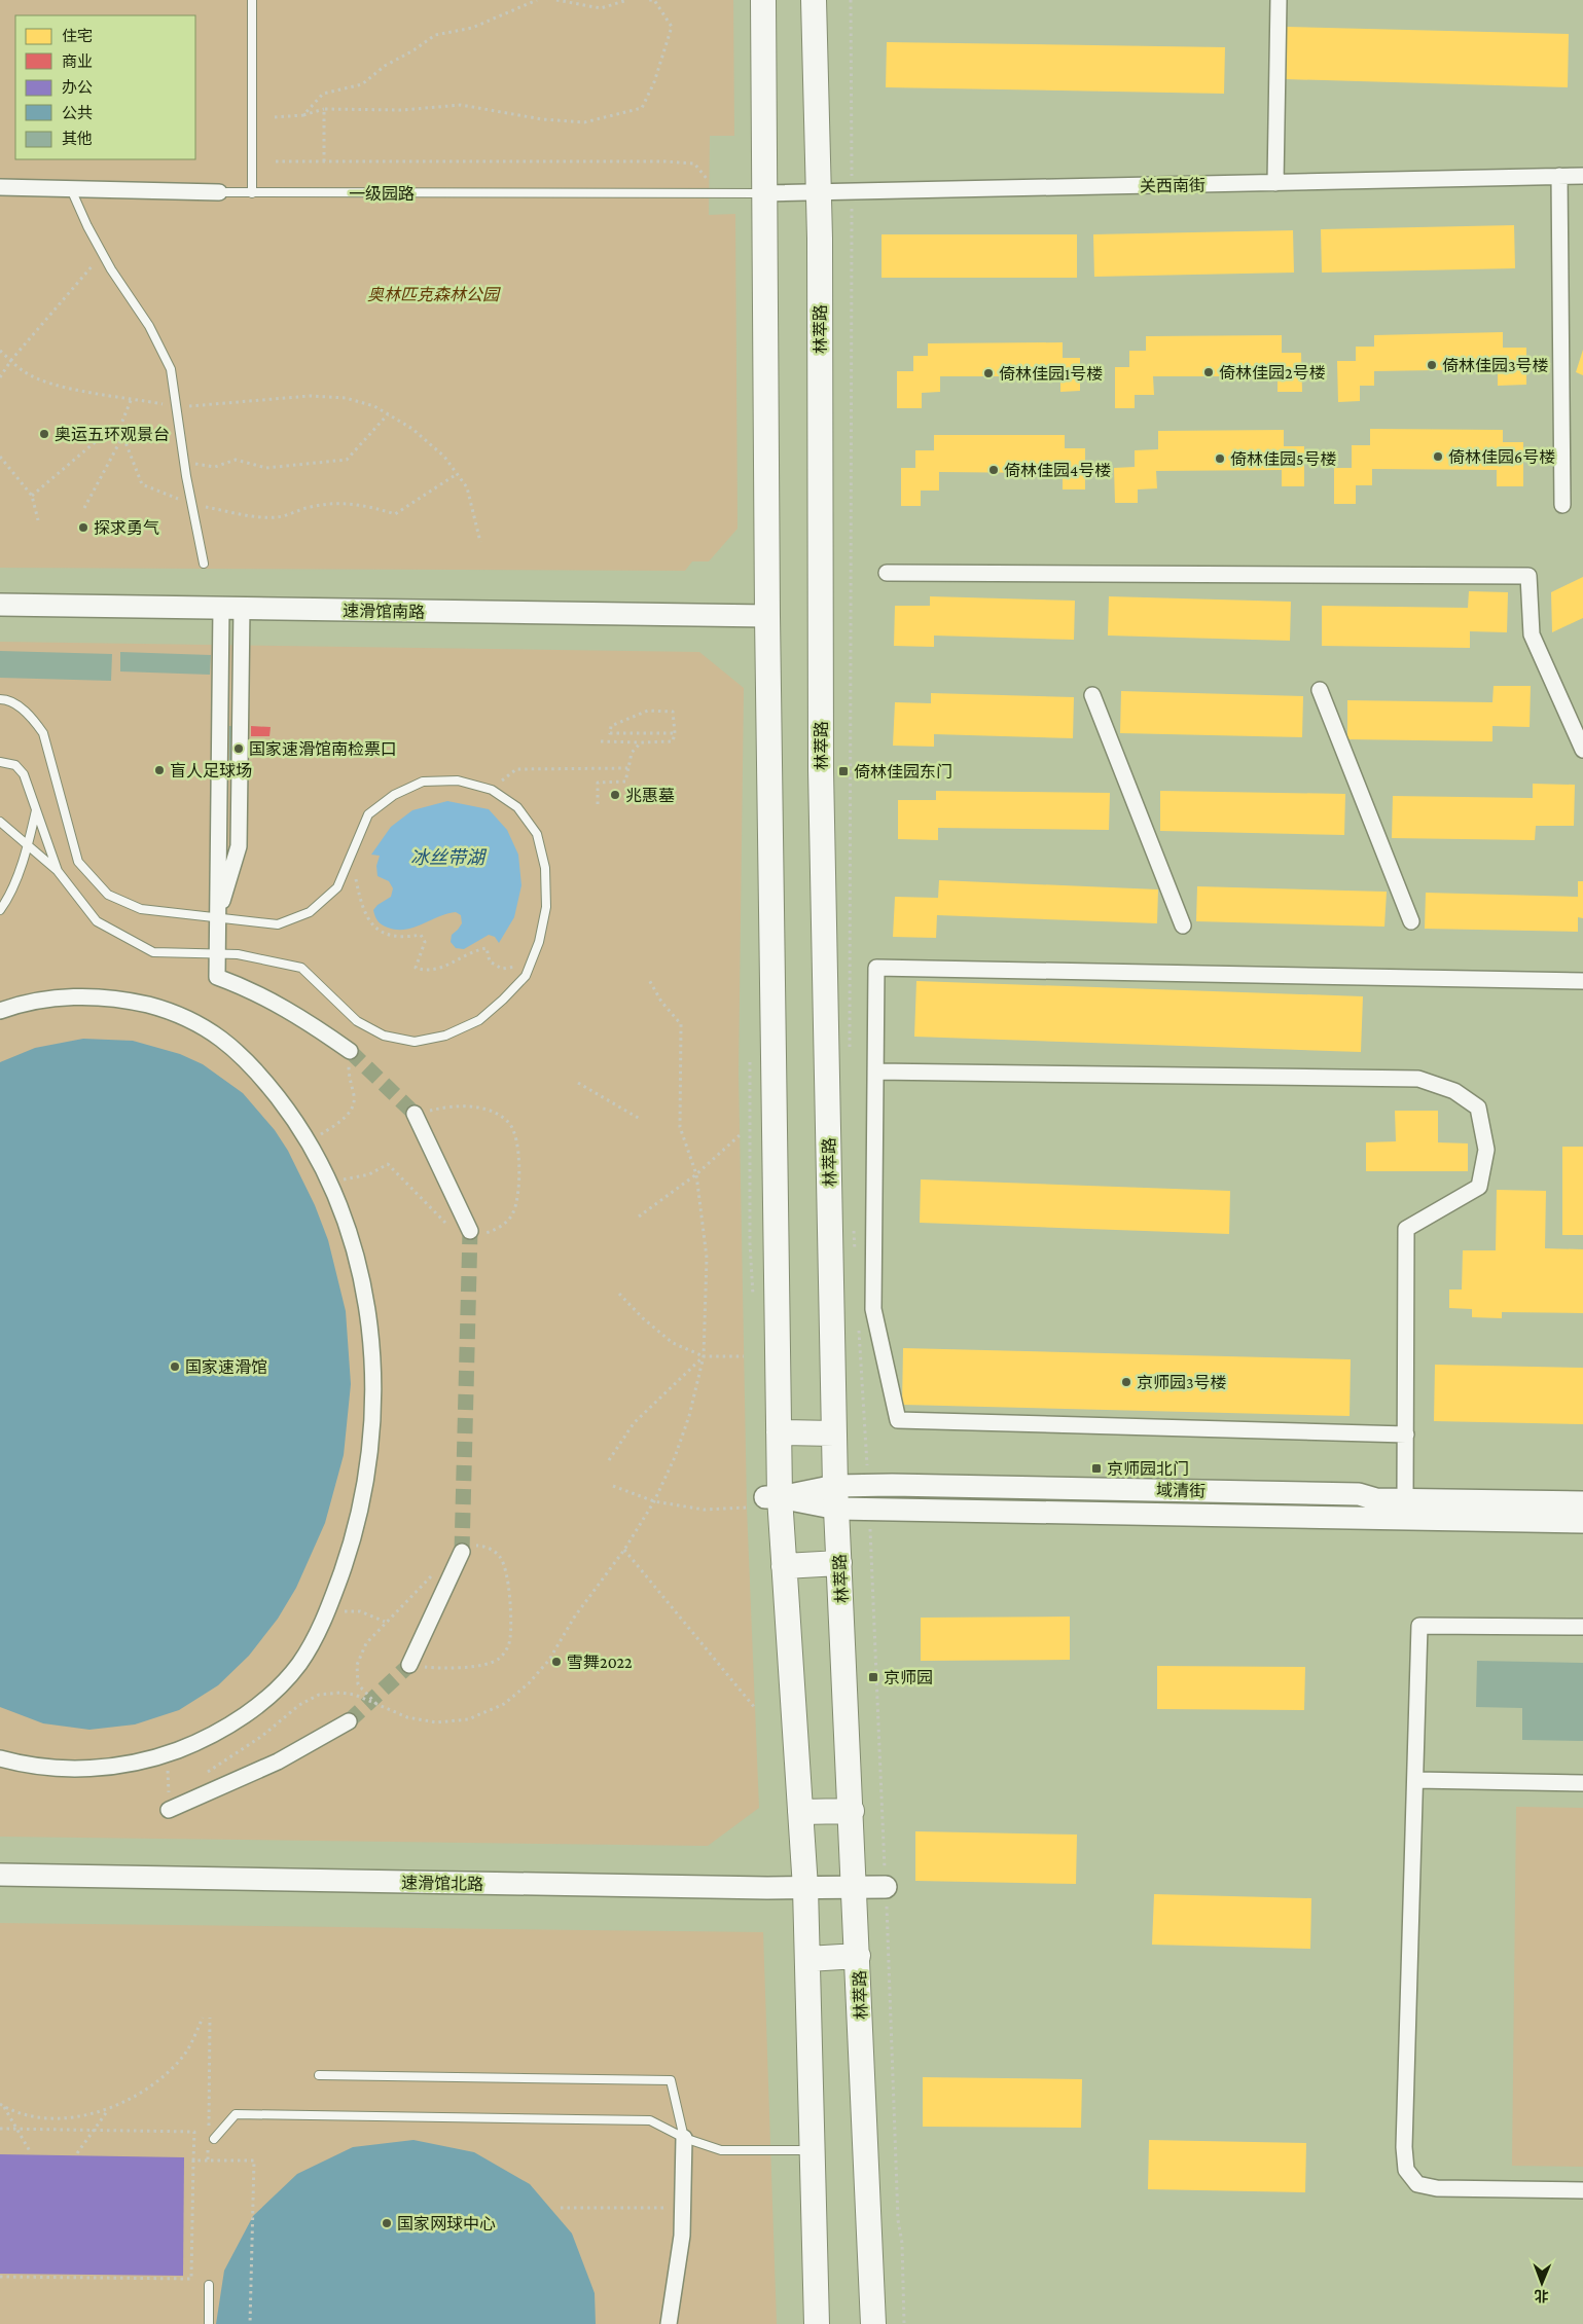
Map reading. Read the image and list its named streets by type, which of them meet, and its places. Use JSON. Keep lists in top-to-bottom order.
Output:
{
  "streets": {
    "main road": ["林萃路"],
    "street": [
      "关西南街",
      "一级园路",
      "速滑馆南路",
      "域清街",
      "速滑馆北路"
    ]
  },
  "crossings": [
    ["关西南街", "一级园路"],
    ["关西南街", "林萃路"],
    ["林萃路", "域清街"],
    ["林萃路", "速滑馆北路"]
  ],
  "water": ["冰丝带湖"],
  "parks": ["奥林匹克森林公园"],
  "places": {
    "other": [
      "倚林佳园3号楼",
      "倚林佳园2号楼",
      "倚林佳园1号楼",
      "奥运五环观景台",
      "倚林佳园6号楼",
      "倚林佳园5号楼",
      "倚林佳园4号楼",
      "探求勇气",
      "国家速滑馆南检票口",
      "盲人足球场",
      "兆惠墓",
      "国家速滑馆",
      "京师园3号楼",
      "雪舞2022",
      "国家网球中心"
    ],
    "transit": ["倚林佳园东门", "京师园北门", "京师园"]
  },
  "legend": [
    "住宅",
    "商业",
    "办公",
    "公共",
    "其他"
  ],
  "north": "bottom"
}
